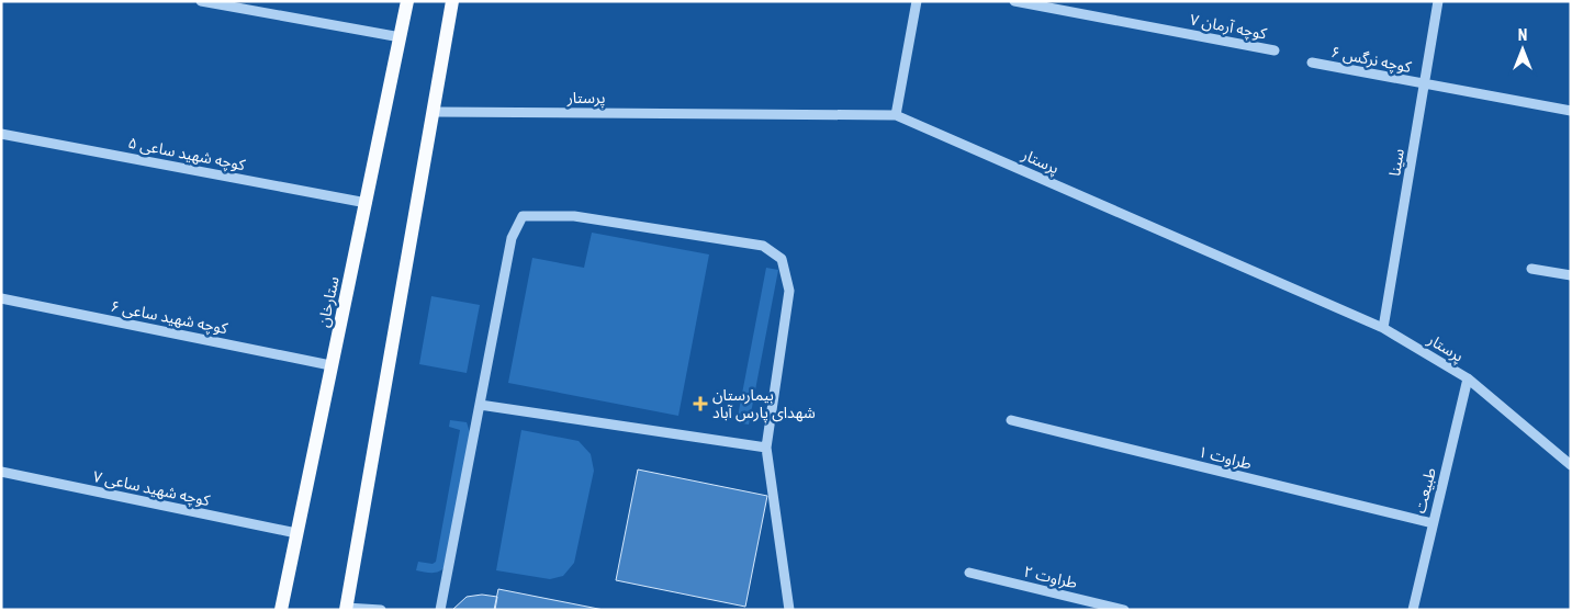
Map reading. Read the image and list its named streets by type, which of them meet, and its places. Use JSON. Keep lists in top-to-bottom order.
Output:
{
  "streets": {
    "main road": ["ستارخان"],
    "street": [
      "کوچه آرمان ۷",
      "کوچه نرگس ۶",
      "پرستار",
      "کوچه شهید ساعی ۵",
      "سینا",
      "کوچه شهید ساعی ۶",
      "طراوت ۱",
      "کوچه شهید ساعی ۷",
      "طبیعت",
      "طراوت ۲"
    ]
  },
  "crossings": [
    ["کوچه نرگس ۶", "سینا"],
    ["پرستار", "سینا"],
    ["پرستار", "طبیعت"],
    ["کوچه شهید ساعی ۵", "ستارخان"],
    ["ستارخان", "کوچه شهید ساعی ۶"],
    ["ستارخان", "کوچه شهید ساعی ۷"],
    ["طراوت ۱", "طبیعت"]
  ],
  "places": {
    "health": ["بیمارستان شهدای پارس آباد"]
  },
  "north": "top"
}
